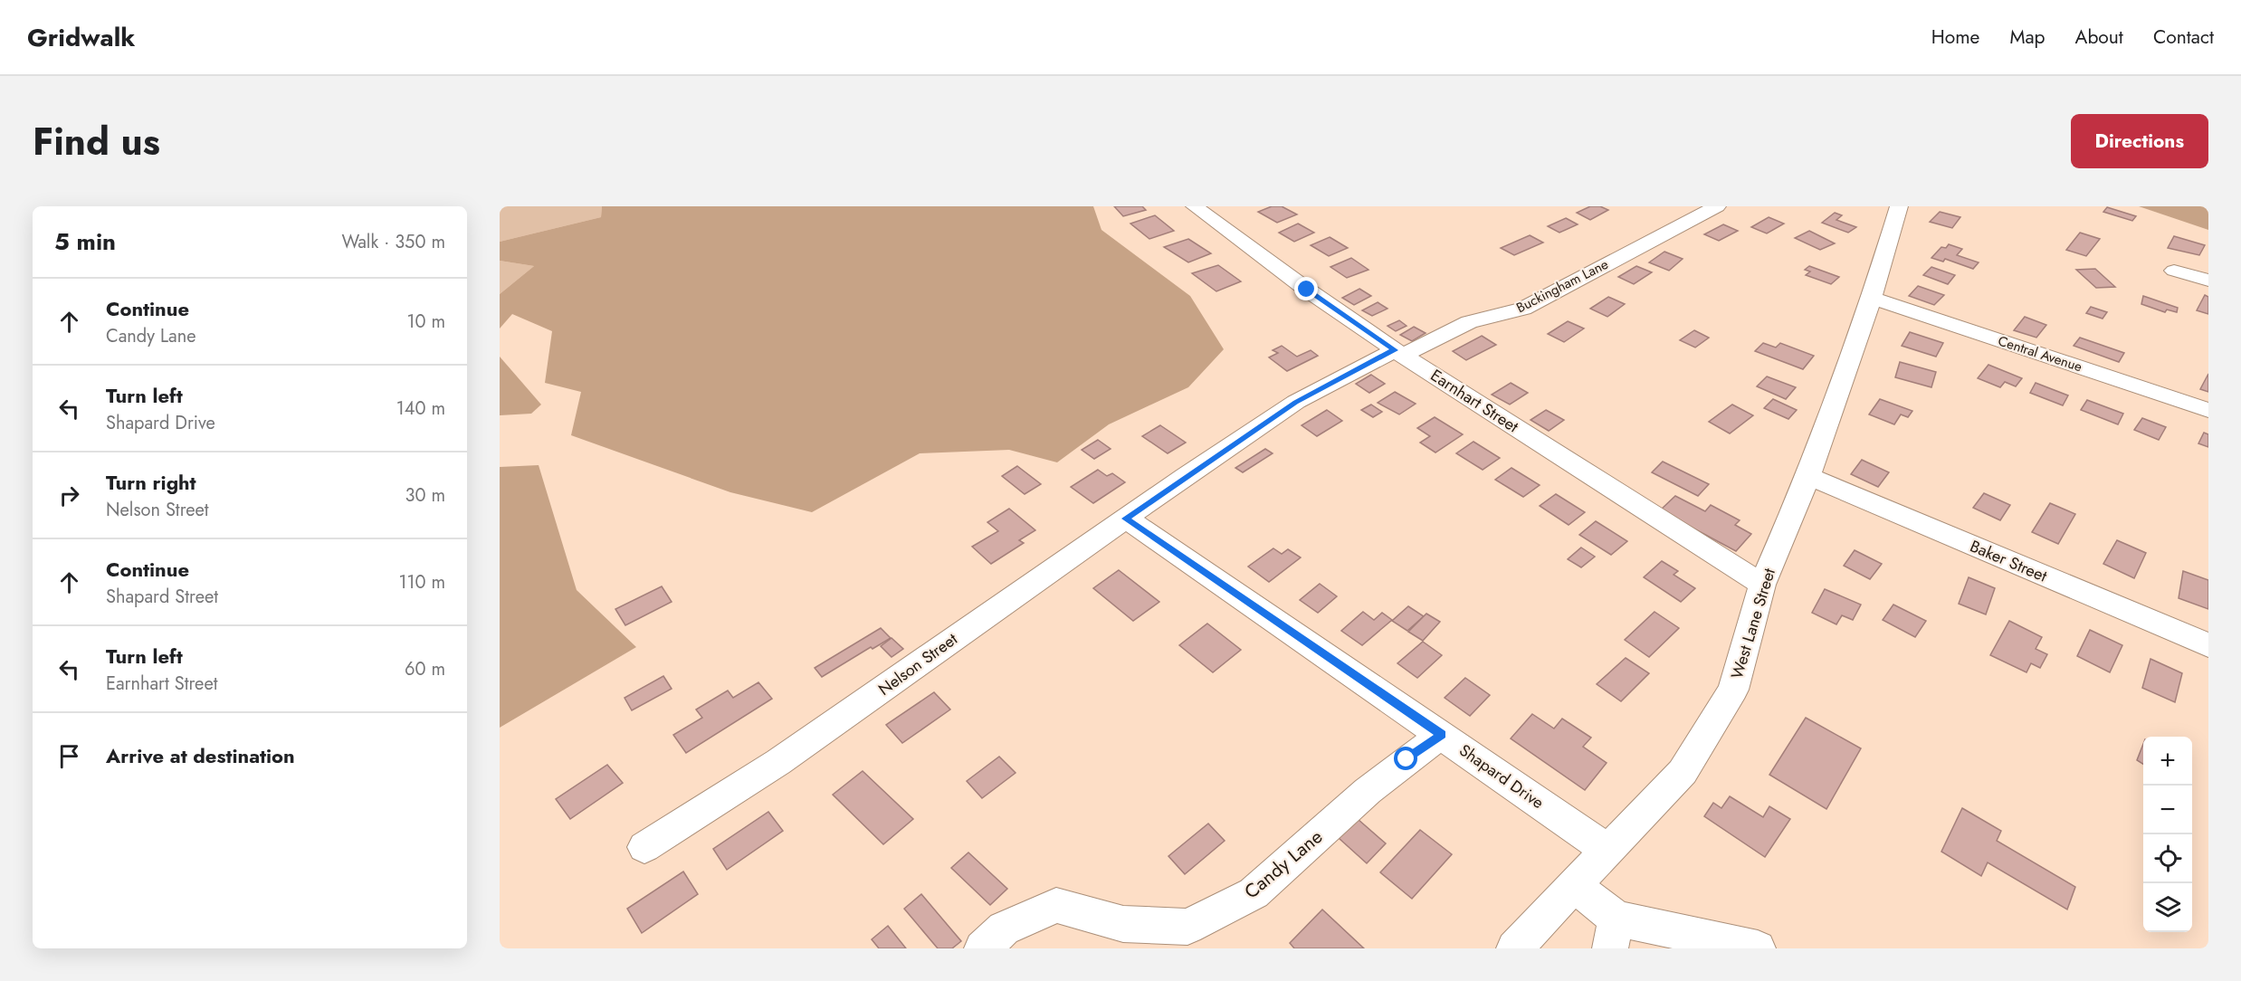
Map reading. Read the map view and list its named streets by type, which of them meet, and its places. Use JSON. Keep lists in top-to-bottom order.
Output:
{
  "streets": {
    "street": [
      "Buckingham Lane",
      "Central Avenue",
      "Earnhart Street",
      "Baker Street",
      "West Lane Street",
      "Nelson Street",
      "Shapard Drive",
      "Candy Lane"
    ]
  },
  "crossings": [
    ["Buckingham Lane", "Earnhart Street"],
    ["Buckingham Lane", "Nelson Street"],
    ["Central Avenue", "West Lane Street"],
    ["Earnhart Street", "West Lane Street"],
    ["Baker Street", "West Lane Street"],
    ["West Lane Street", "Shapard Drive"],
    ["Nelson Street", "Shapard Drive"],
    ["Shapard Drive", "Candy Lane"]
  ],
  "page": {
    "header": "Gridwalk",
    "nav": [
      "Home",
      "Map",
      "About",
      "Contact"
    ],
    "title": "Find us",
    "buttons": "Directions",
    "heading": ["5 min", "Walk · 350 m"],
    "list": [
      ["Continue", "Candy Lane", "10 m"],
      ["Turn left", "Shapard Drive", "140 m"],
      ["Turn right", "Nelson Street", "30 m"],
      ["Continue", "Shapard Street", "110 m"],
      ["Turn left", "Earnhart Street", "60 m"],
      "Arrive at destination"
    ],
    "map_buttons": ["+", "−"]
  }
}
